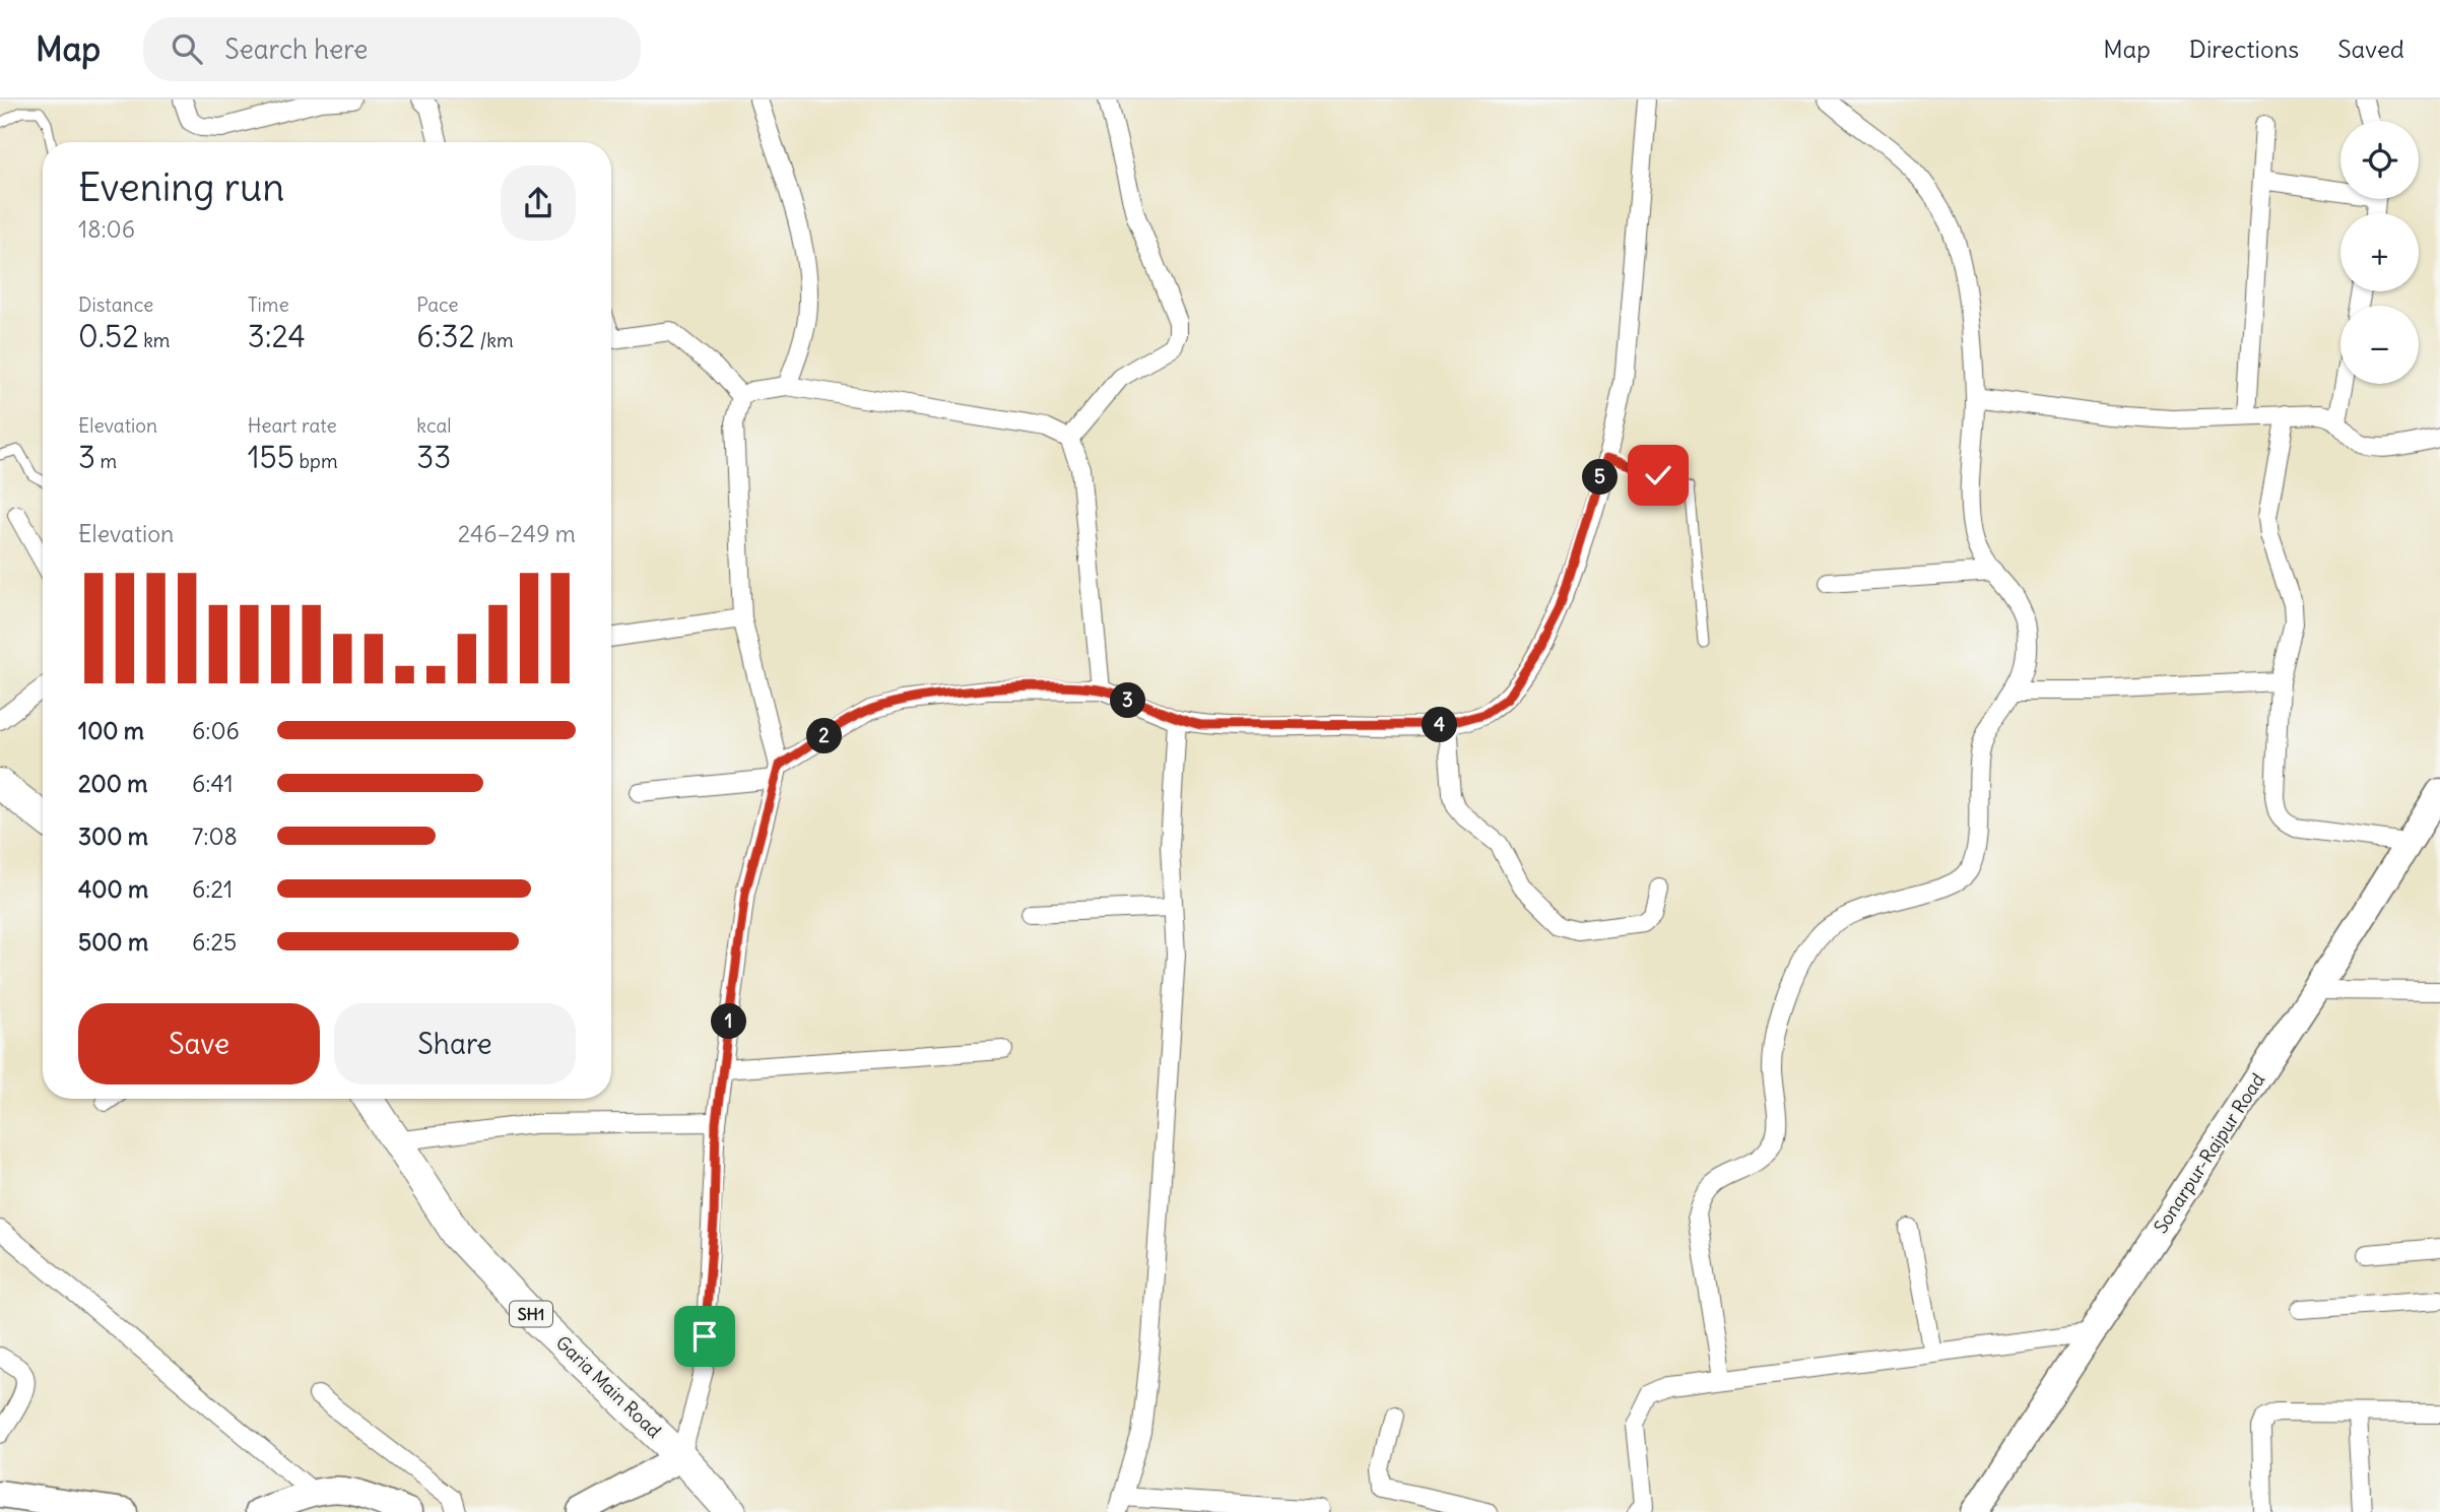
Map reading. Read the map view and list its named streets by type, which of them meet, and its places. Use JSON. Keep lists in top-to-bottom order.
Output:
{
  "streets": {
    "main road": ["Sonarpur-Rajpur Road", "SH1", "Garia Main Road"]
  },
  "page": {
    "header": "Map",
    "search": "Search here",
    "nav": ["Map", "Directions", "Saved"],
    "map_buttons": ["+", "−"],
    "heading": ["Evening run", "18:06"],
    "stats": [
      ["Distance", "0.52 km"],
      ["Time", "3:24"],
      ["Pace", "6:32 /km"],
      ["Elevation", "3 m"],
      ["Heart rate", "155 bpm"],
      ["kcal", "33"]
    ],
    "pins": [
      "5",
      "3",
      "4",
      "2",
      "1"
    ],
    "chart": ["Elevation", "246–249 m"],
    "list": [
      {
        "name": "100 m",
        "note": "6:06"
      },
      {
        "name": "200 m",
        "note": "6:41"
      },
      {
        "name": "300 m",
        "note": "7:08"
      },
      {
        "name": "400 m",
        "note": "6:21"
      },
      {
        "name": "500 m",
        "note": "6:25"
      }
    ],
    "buttons": ["Save", "Share"]
  }
}
